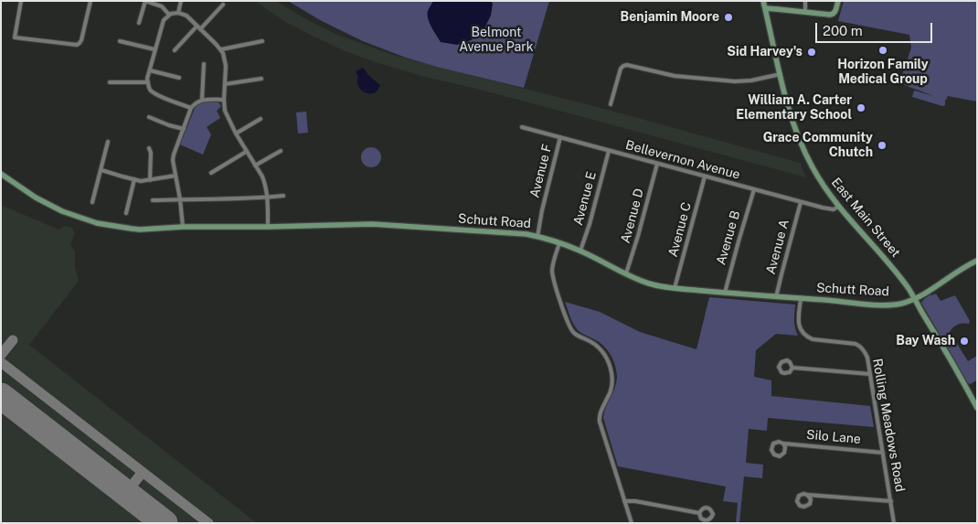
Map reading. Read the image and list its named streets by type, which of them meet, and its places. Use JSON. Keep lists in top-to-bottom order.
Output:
{
  "streets": {
    "street": [
      "Bellevernon Avenue",
      "Avenue F",
      "Avenue E",
      "Avenue D",
      "East Main Street",
      "Schutt Road",
      "Avenue C",
      "Avenue B",
      "Avenue A",
      "Rolling Meadows Road",
      "Silo Lane"
    ]
  },
  "crossings": [
    ["Bellevernon Avenue", "Avenue F"],
    ["Bellevernon Avenue", "Avenue E"],
    ["Bellevernon Avenue", "Avenue D"],
    ["Bellevernon Avenue", "East Main Street"],
    ["Bellevernon Avenue", "Avenue C"],
    ["Bellevernon Avenue", "Avenue B"],
    ["Bellevernon Avenue", "Avenue A"],
    ["Avenue F", "Schutt Road"],
    ["Avenue E", "Schutt Road"],
    ["Avenue D", "Schutt Road"],
    ["East Main Street", "Schutt Road"],
    ["Schutt Road", "Avenue C"],
    ["Schutt Road", "Avenue B"],
    ["Schutt Road", "Avenue A"],
    ["Schutt Road", "Rolling Meadows Road"],
    ["Rolling Meadows Road", "Silo Lane"]
  ],
  "parks": ["Belmont Avenue Park"],
  "places": [
    "Benjamin Moore",
    "Horizon Family Medical Group",
    "Sid Harvey's",
    "William A. Carter Elementary School",
    "Grace Community Chutch",
    "Bay Wash"
  ],
  "scale_bar": "200 m"
}
